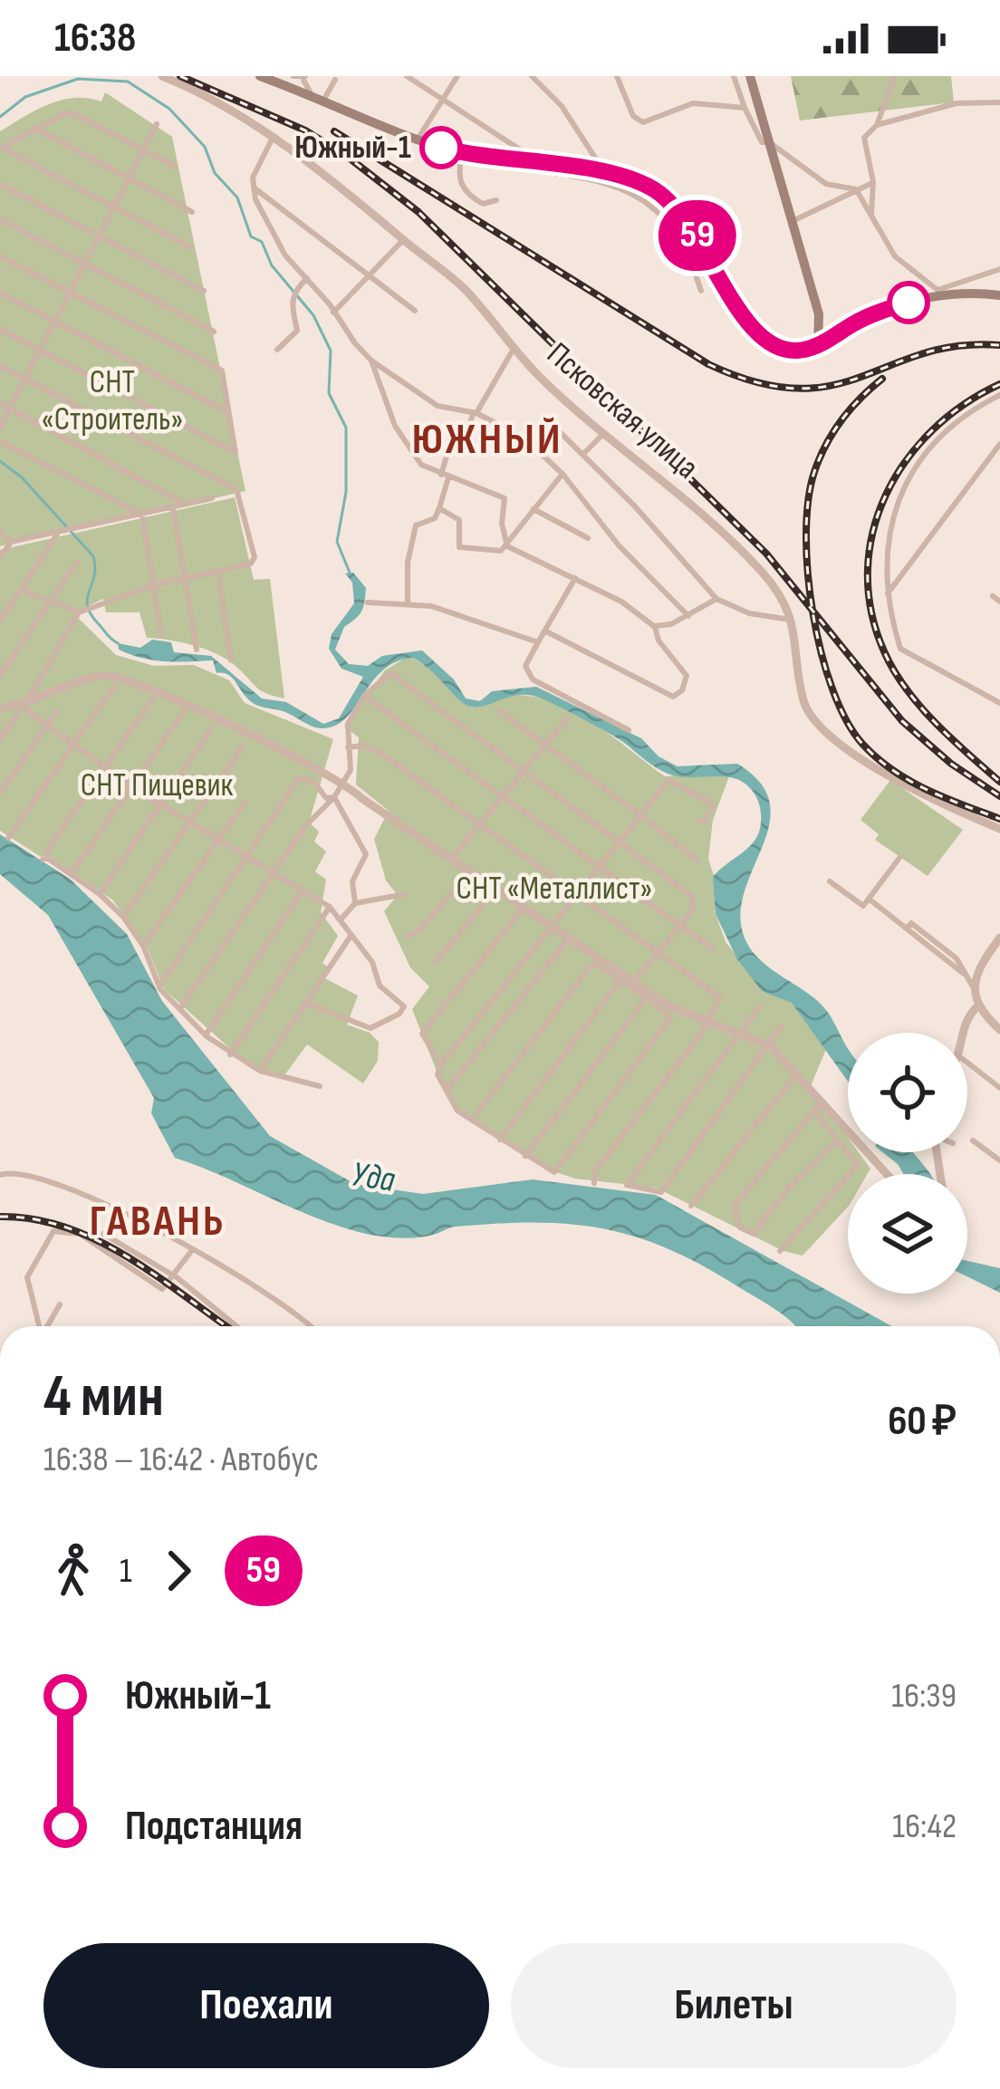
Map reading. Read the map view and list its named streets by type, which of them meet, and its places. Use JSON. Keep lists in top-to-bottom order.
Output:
{
  "streets": {
    "street": ["Псковская улица"]
  },
  "districts": ["ЮЖНЫЙ", "ГАВАНЬ"],
  "water": ["Уда"],
  "parks": ["СНТ «Строитель»", "СНТ Пищевик", "СНТ «Металлист»"],
  "places": ["Южный-1"],
  "lines": ["bus line 59"],
  "page": {
    "status": "16:38",
    "on_map": "59",
    "heading": ["4 мин", "16:38 – 16:42 · Автобус", "60 ₽"],
    "legs": ["1", "59"],
    "list": [
      {
        "name": "Южный-1",
        "value": "16:39"
      },
      {
        "name": "Подстанция",
        "value": "16:42"
      }
    ],
    "buttons": ["Поехали", "Билеты"]
  }
}
